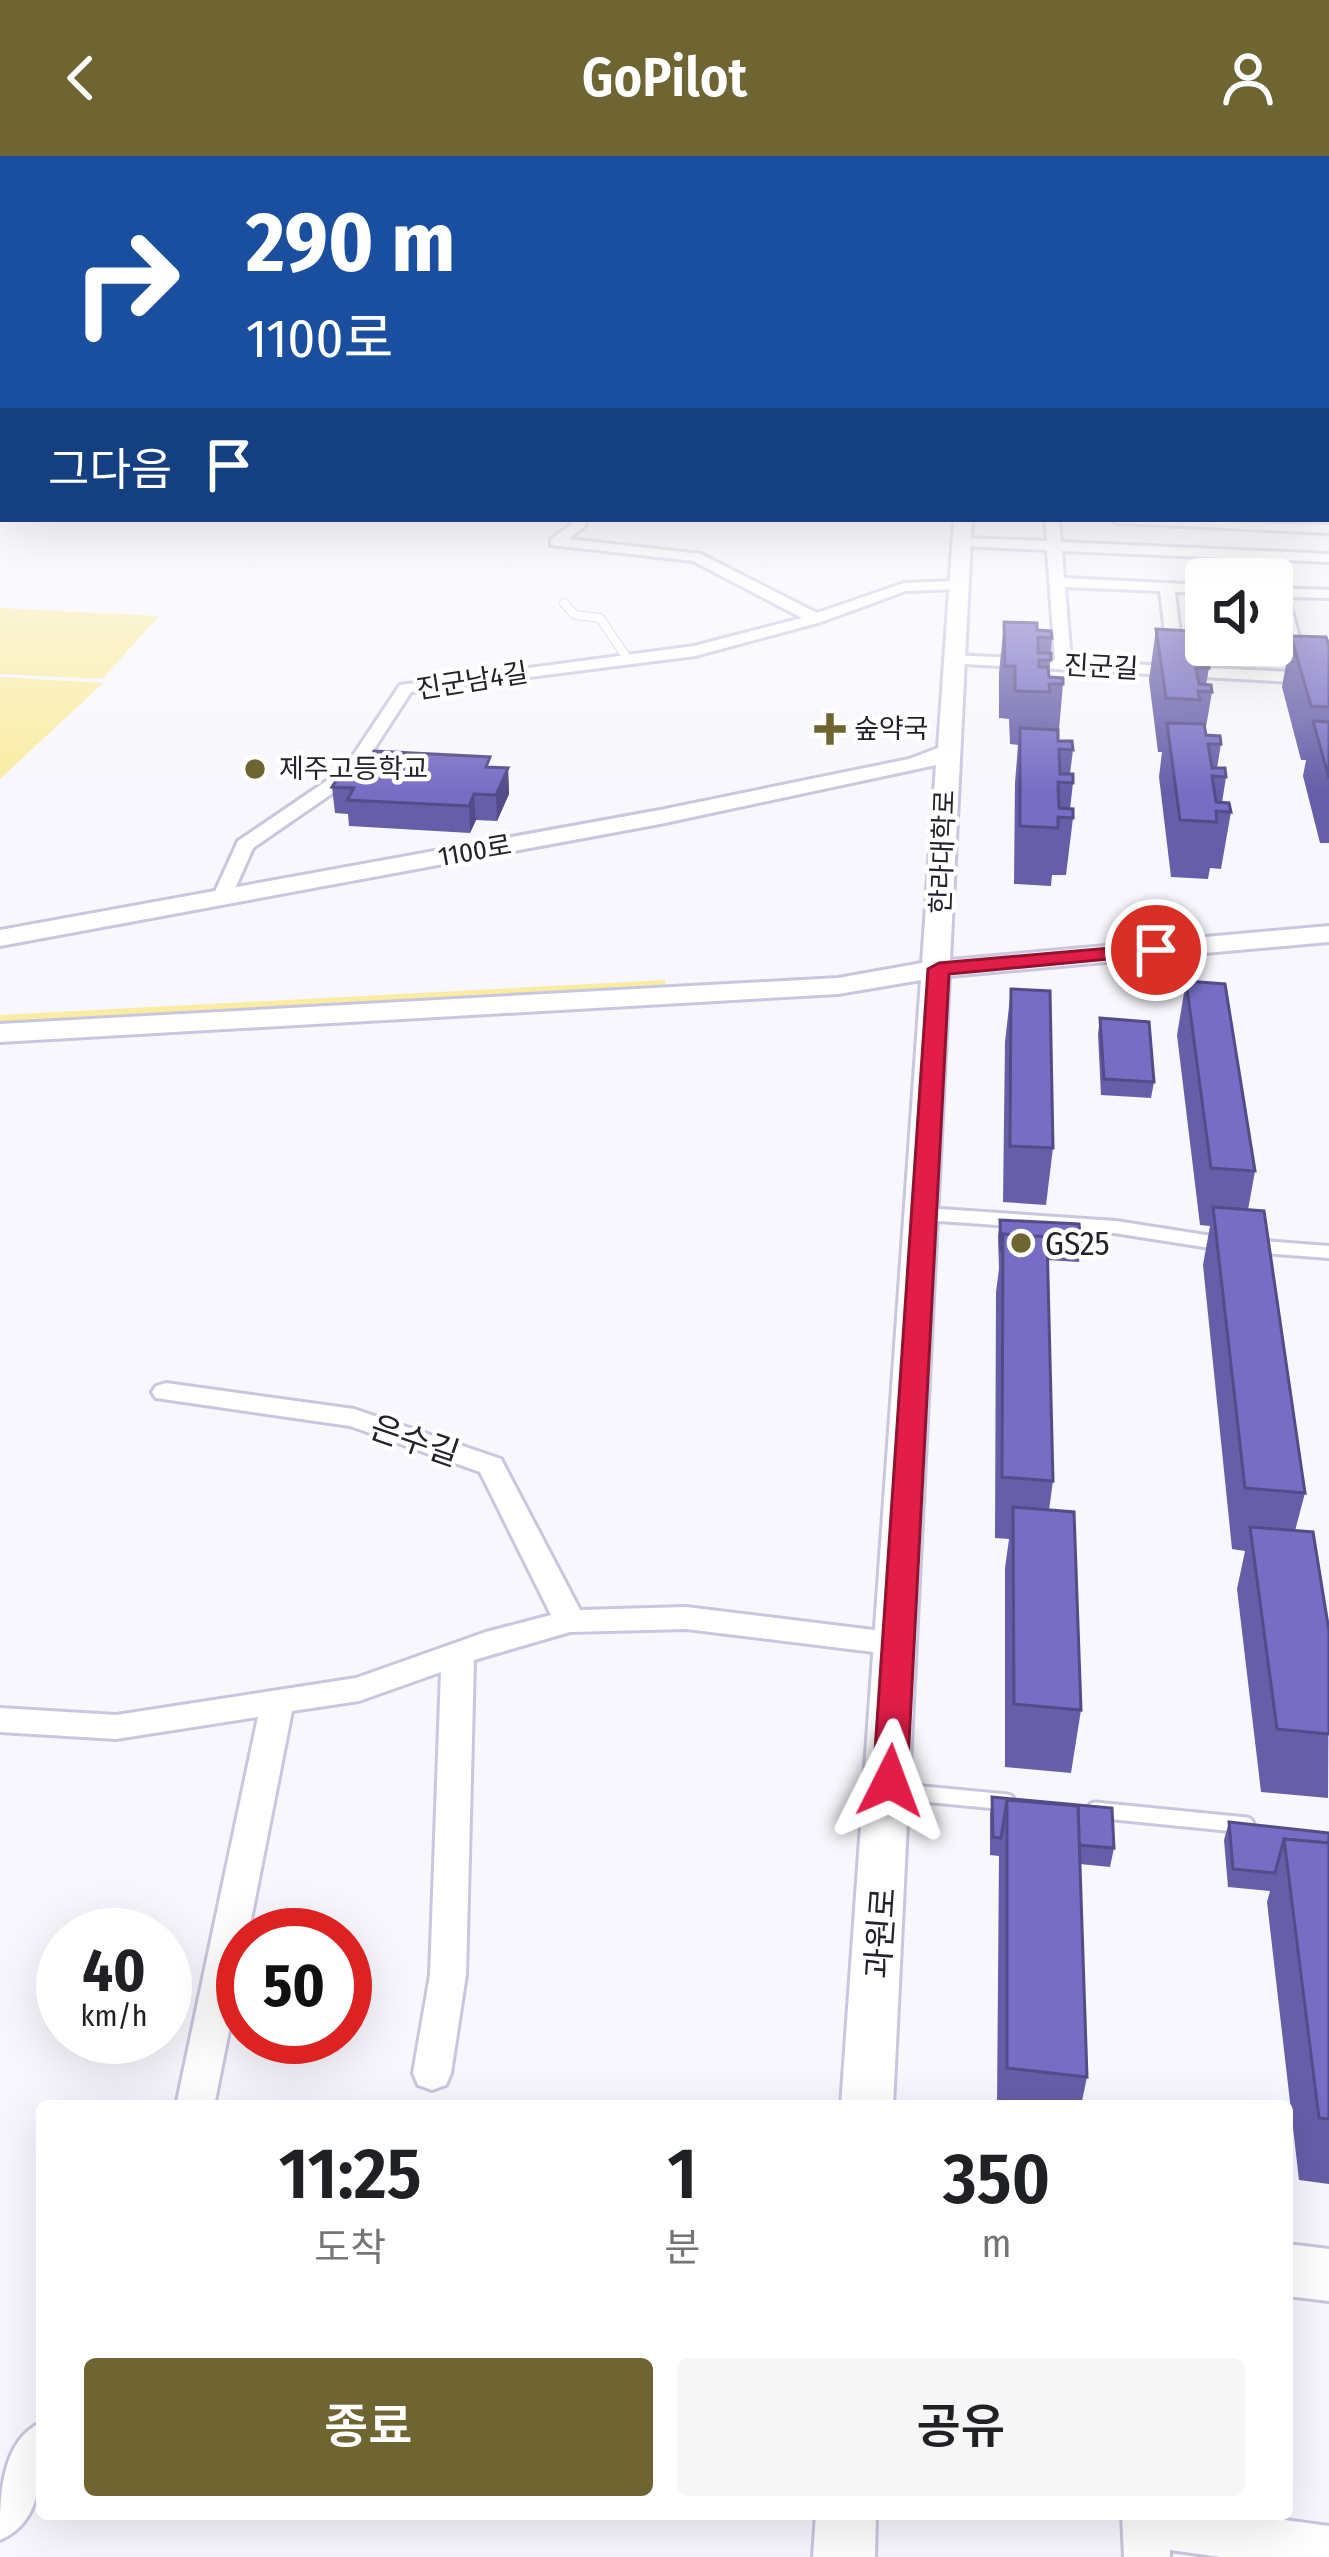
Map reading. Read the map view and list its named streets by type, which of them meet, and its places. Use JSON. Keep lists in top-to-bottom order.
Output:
{
  "streets": {
    "main road": ["1100로", "한라대학로", "과원로"],
    "street": ["진군길", "진군남4길", "은수길"]
  },
  "crossings": [
    ["진군길", "한라대학로"],
    ["진군남4길", "1100로"],
    ["진군남4길", "한라대학로"],
    ["1100로", "한라대학로"],
    ["한라대학로", "과원로"]
  ],
  "places": {
    "health": ["숲약국"],
    "other": ["제주고등학교", "GS25"]
  },
  "page": {
    "header": "GoPilot",
    "turn": ["290 m", "1100로"],
    "then": "그다음",
    "speed": "40 km/h",
    "limit": "50",
    "eta": [
      "11:25",
      "도착",
      "1",
      "분",
      "350",
      "m"
    ],
    "buttons": ["종료", "공유"]
  }
}
